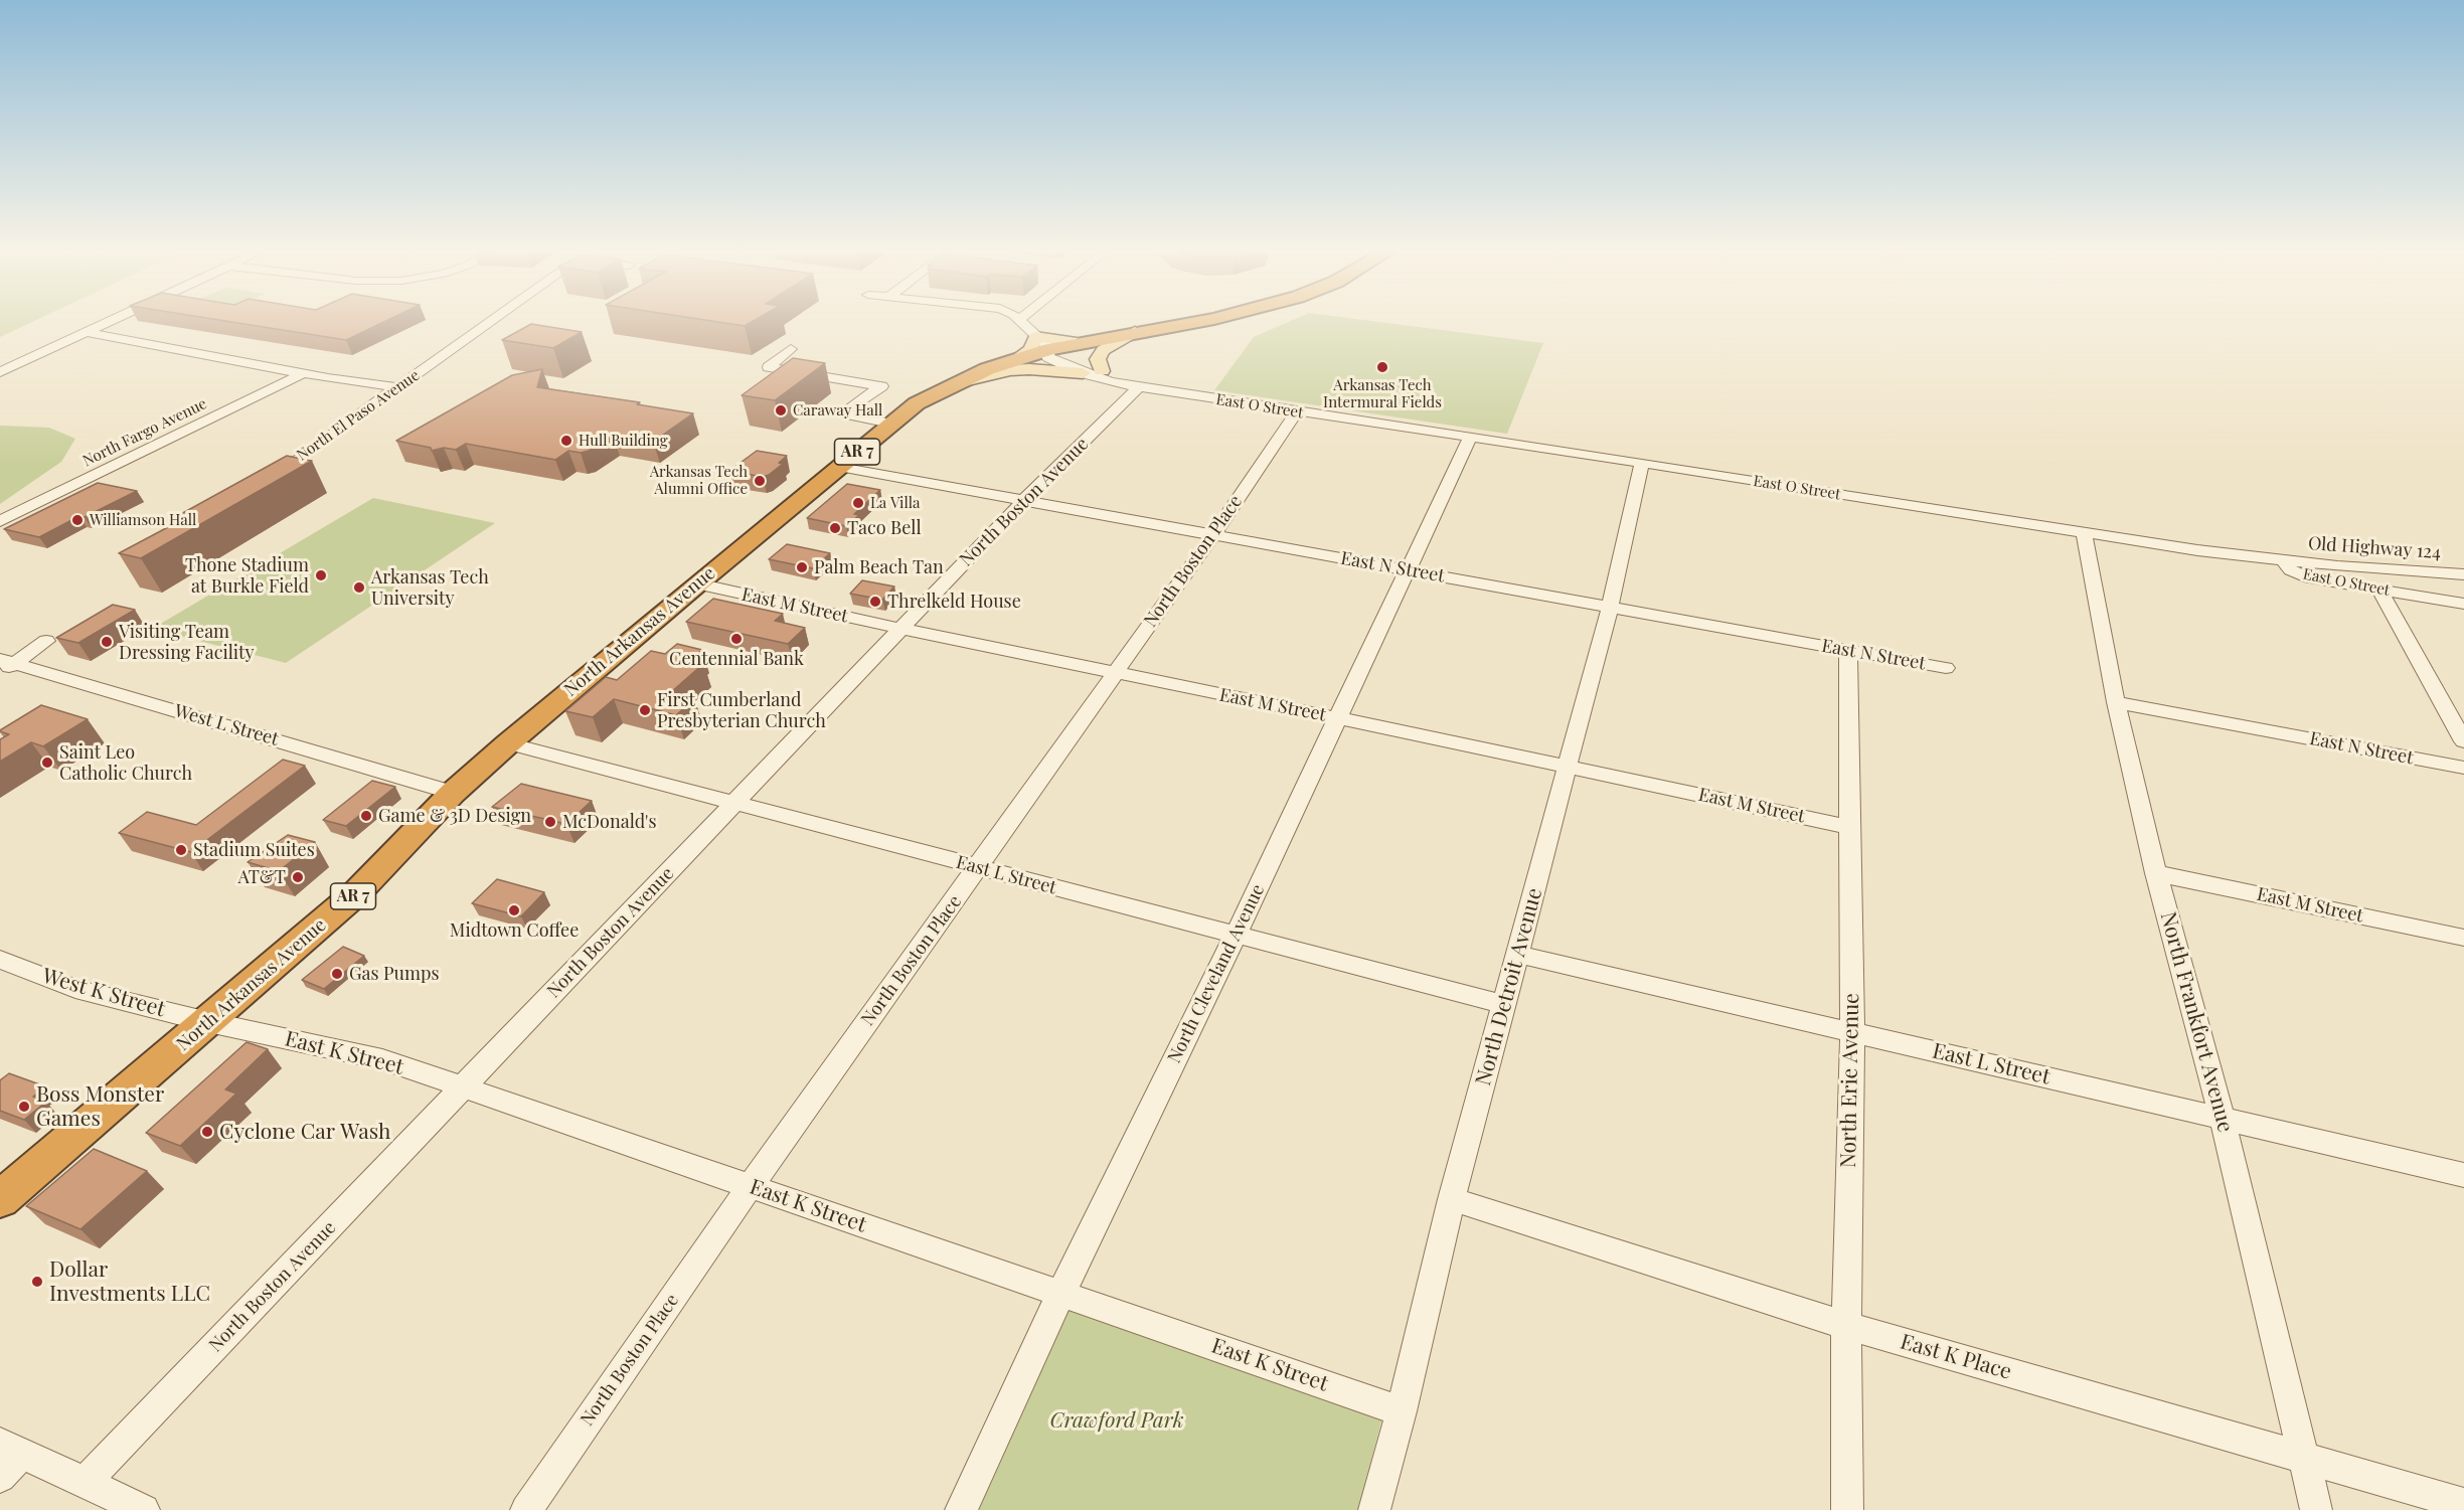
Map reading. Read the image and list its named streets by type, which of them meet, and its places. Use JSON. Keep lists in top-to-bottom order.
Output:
{
  "streets": {
    "highway": ["AR 7", "North Arkansas Avenue"],
    "street": [
      "East O Street",
      "North El Paso Avenue",
      "North Fargo Avenue",
      "North Boston Avenue",
      "Old Highway 124",
      "North Boston Place",
      "East N Street",
      "East M Street",
      "West L Street",
      "East L Street",
      "North Cleveland Avenue",
      "North Detroit Avenue",
      "West K Street",
      "North Frankfort Avenue",
      "East K Street",
      "North Erie Avenue",
      "East K Place"
    ]
  },
  "crossings": [
    ["East O Street", "North Boston Avenue"],
    ["East O Street", "Old Highway 124"],
    ["East O Street", "North Boston Place"],
    ["East O Street", "North Arkansas Avenue"],
    ["East O Street", "North Cleveland Avenue"],
    ["East O Street", "North Detroit Avenue"],
    ["East O Street", "North Frankfort Avenue"],
    ["North Boston Avenue", "East N Street"],
    ["North Boston Avenue", "East M Street"],
    ["North Boston Avenue", "East L Street"],
    ["North Boston Avenue", "East K Street"],
    ["North Boston Place", "East N Street"],
    ["North Boston Place", "East M Street"],
    ["North Boston Place", "East L Street"],
    ["North Boston Place", "East K Street"],
    ["East N Street", "North Arkansas Avenue"],
    ["East N Street", "North Cleveland Avenue"],
    ["East N Street", "North Detroit Avenue"],
    ["East N Street", "North Frankfort Avenue"],
    ["East N Street", "North Erie Avenue"],
    ["East M Street", "North Arkansas Avenue"],
    ["East M Street", "North Cleveland Avenue"],
    ["East M Street", "North Detroit Avenue"],
    ["East M Street", "North Frankfort Avenue"],
    ["East M Street", "North Erie Avenue"],
    ["North Arkansas Avenue", "West L Street"],
    ["North Arkansas Avenue", "East L Street"],
    ["North Arkansas Avenue", "West K Street"],
    ["North Arkansas Avenue", "East K Street"],
    ["East L Street", "North Cleveland Avenue"],
    ["East L Street", "North Detroit Avenue"],
    ["East L Street", "North Frankfort Avenue"],
    ["East L Street", "North Erie Avenue"],
    ["North Cleveland Avenue", "East K Street"],
    ["North Detroit Avenue", "East K Street"],
    ["North Detroit Avenue", "East K Place"],
    ["West K Street", "East K Street"],
    ["North Frankfort Avenue", "East K Place"],
    ["North Erie Avenue", "East K Place"]
  ],
  "parks": ["Crawford Park"],
  "places": [
    "Arkansas Tech Intermural Fields",
    "Caraway Hall",
    "Hull Building",
    "Arkansas Tech Alumni Office",
    "La Villa",
    "Williamson Hall",
    "Taco Bell",
    "Palm Beach Tan",
    "Thone Stadium at Burkle Field",
    "Arkansas Tech University",
    "Threlkeld House",
    "Centennial Bank",
    "Visiting Team Dressing Facility",
    "First Cumberland Presbyterian Church",
    "Saint Leo Catholic Church",
    "Game & 3D Design",
    "McDonald's",
    "Stadium Suites",
    "AT&T",
    "Midtown Coffee",
    "Gas Pumps",
    "Boss Monster Games",
    "Cyclone Car Wash",
    "Dollar Investments LLC"
  ]
}
